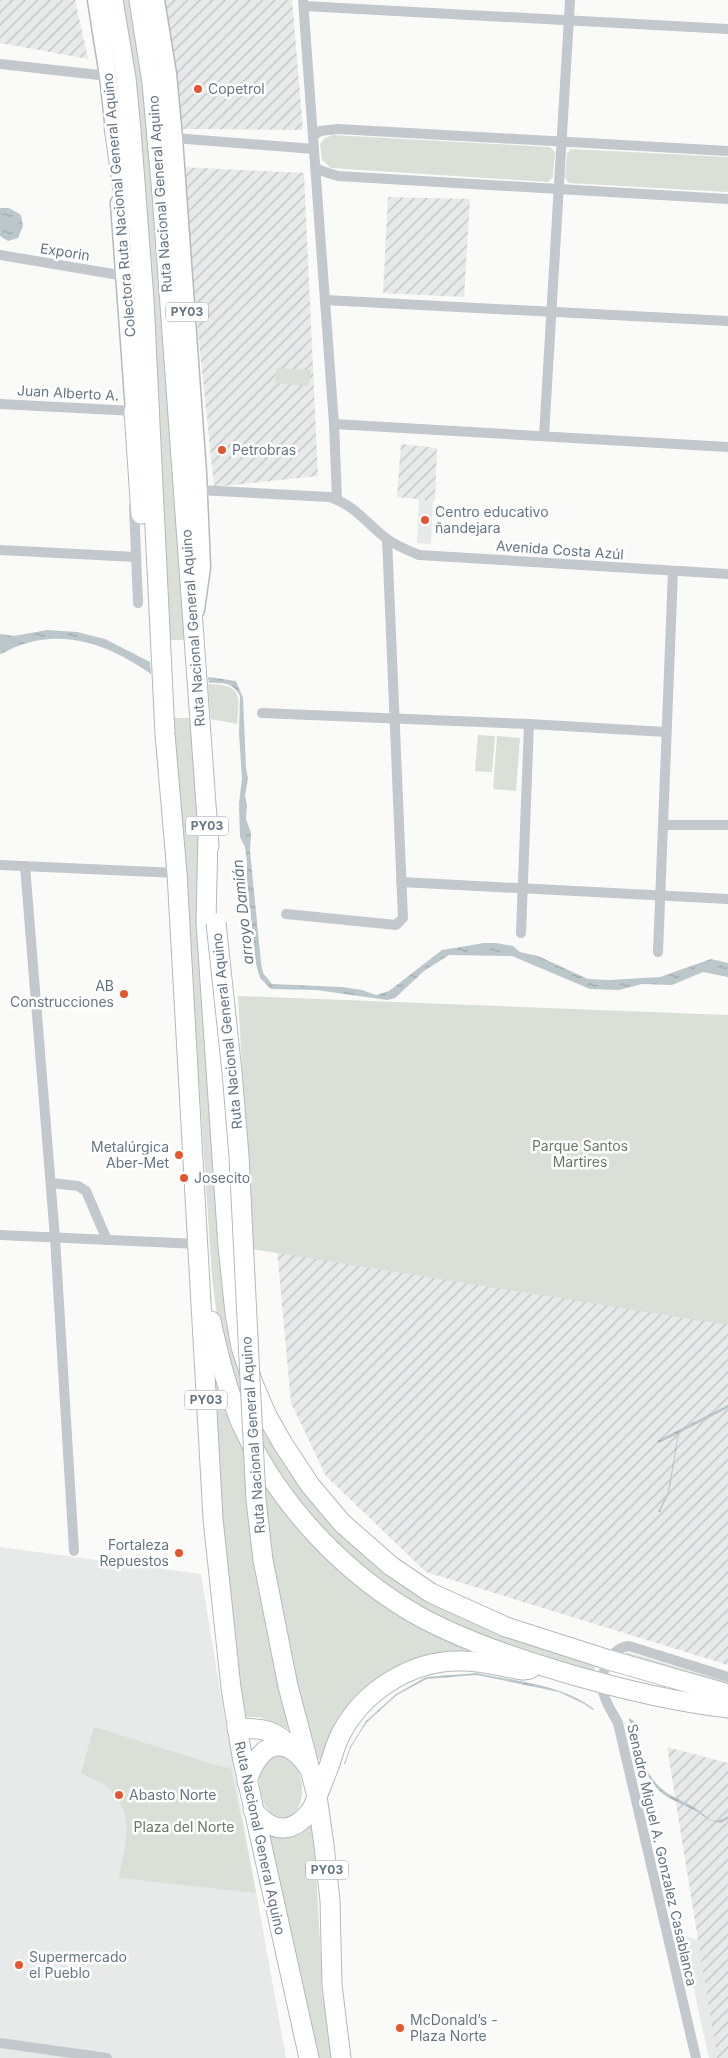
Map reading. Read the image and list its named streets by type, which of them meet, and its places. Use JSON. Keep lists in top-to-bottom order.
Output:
{
  "streets": {
    "highway": ["Ruta Nacional General Aquino", "PY03"],
    "main road": ["Colectora Ruta Nacional General Aquino"],
    "street": [
      "Exporin",
      "Juan Alberto A.",
      "Avenida Costa Azúl",
      "Senadro Miguel A. Gonzalez Casablanca"
    ]
  },
  "crossings": [
    ["Ruta Nacional General Aquino", "PY03"],
    ["Colectora Ruta Nacional General Aquino", "Exporin"],
    ["Colectora Ruta Nacional General Aquino", "PY03"],
    ["Colectora Ruta Nacional General Aquino", "Juan Alberto A."],
    ["PY03", "Juan Alberto A."],
    ["PY03", "Avenida Costa Azúl"],
    ["PY03", "Senadro Miguel A. Gonzalez Casablanca"]
  ],
  "water": ["arroyo Damián"],
  "parks": ["Parque Santos Martires", "Plaza del Norte"],
  "places": [
    "Copetrol",
    "Petrobras",
    "Centro educativo ñandejara",
    "AB Construcciones",
    "Metalúrgica Aber-Met",
    "Josecito",
    "Fortaleza Repuestos",
    "Abasto Norte",
    "Supermercado el Pueblo",
    "McDonald’s - Plaza Norte"
  ]
}
